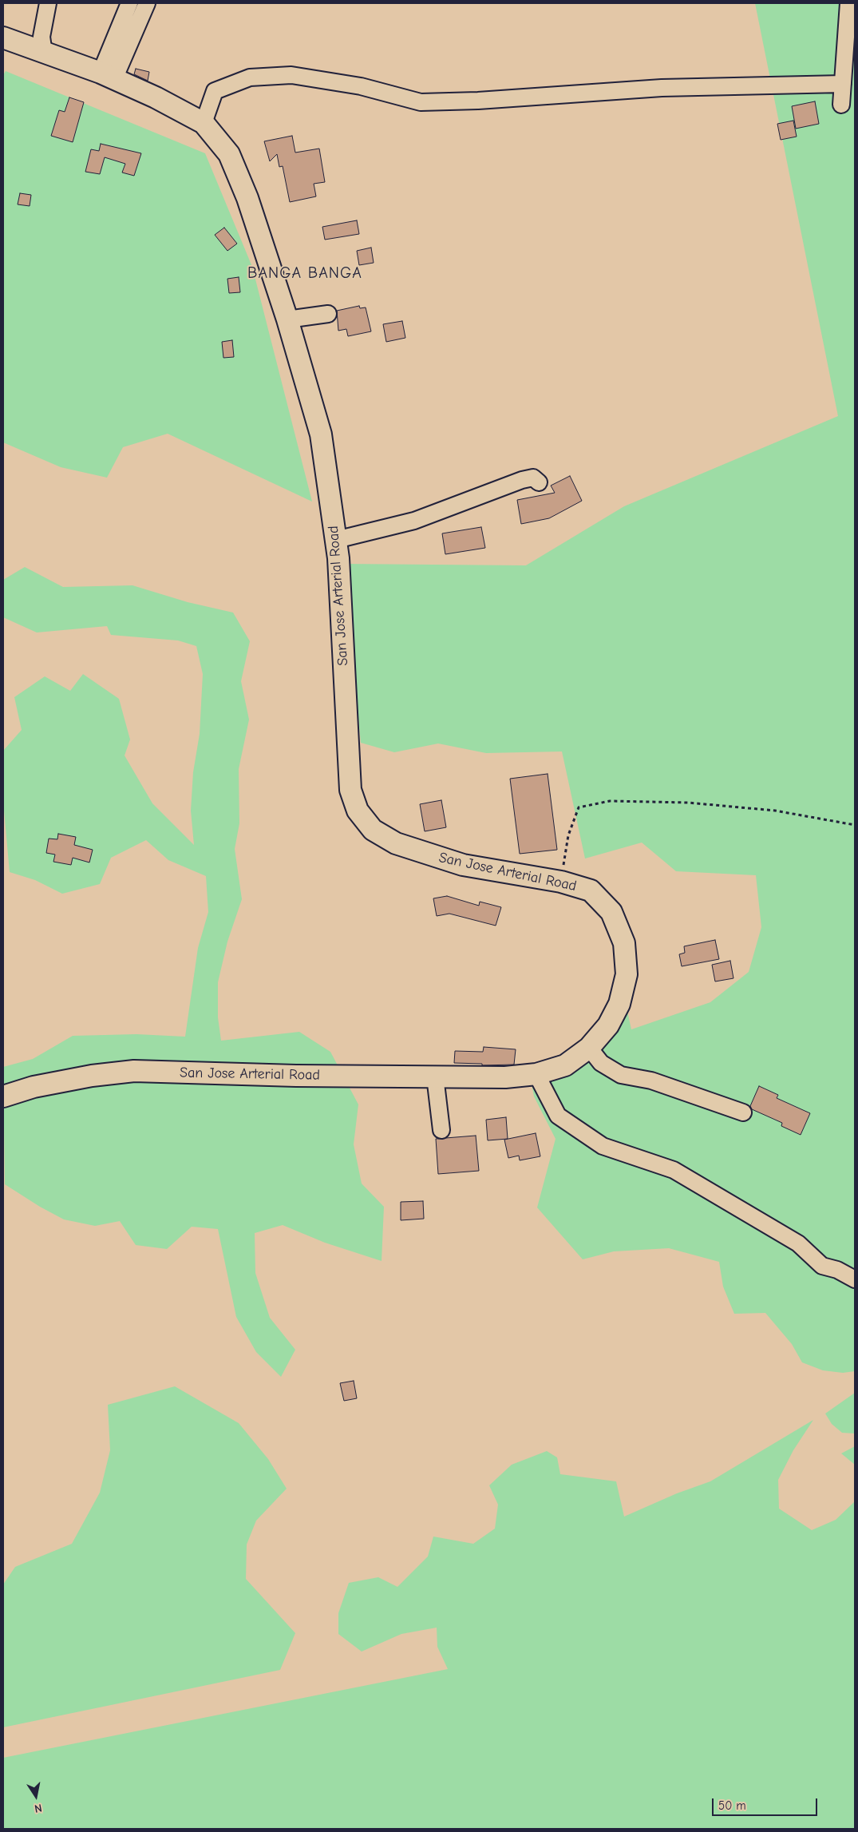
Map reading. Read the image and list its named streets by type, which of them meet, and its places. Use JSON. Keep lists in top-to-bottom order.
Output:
{
  "streets": {
    "main road": ["San Jose Arterial Road"]
  },
  "districts": ["BANGA BANGA"],
  "scale_bar": "50 m",
  "north": "bottom"
}
